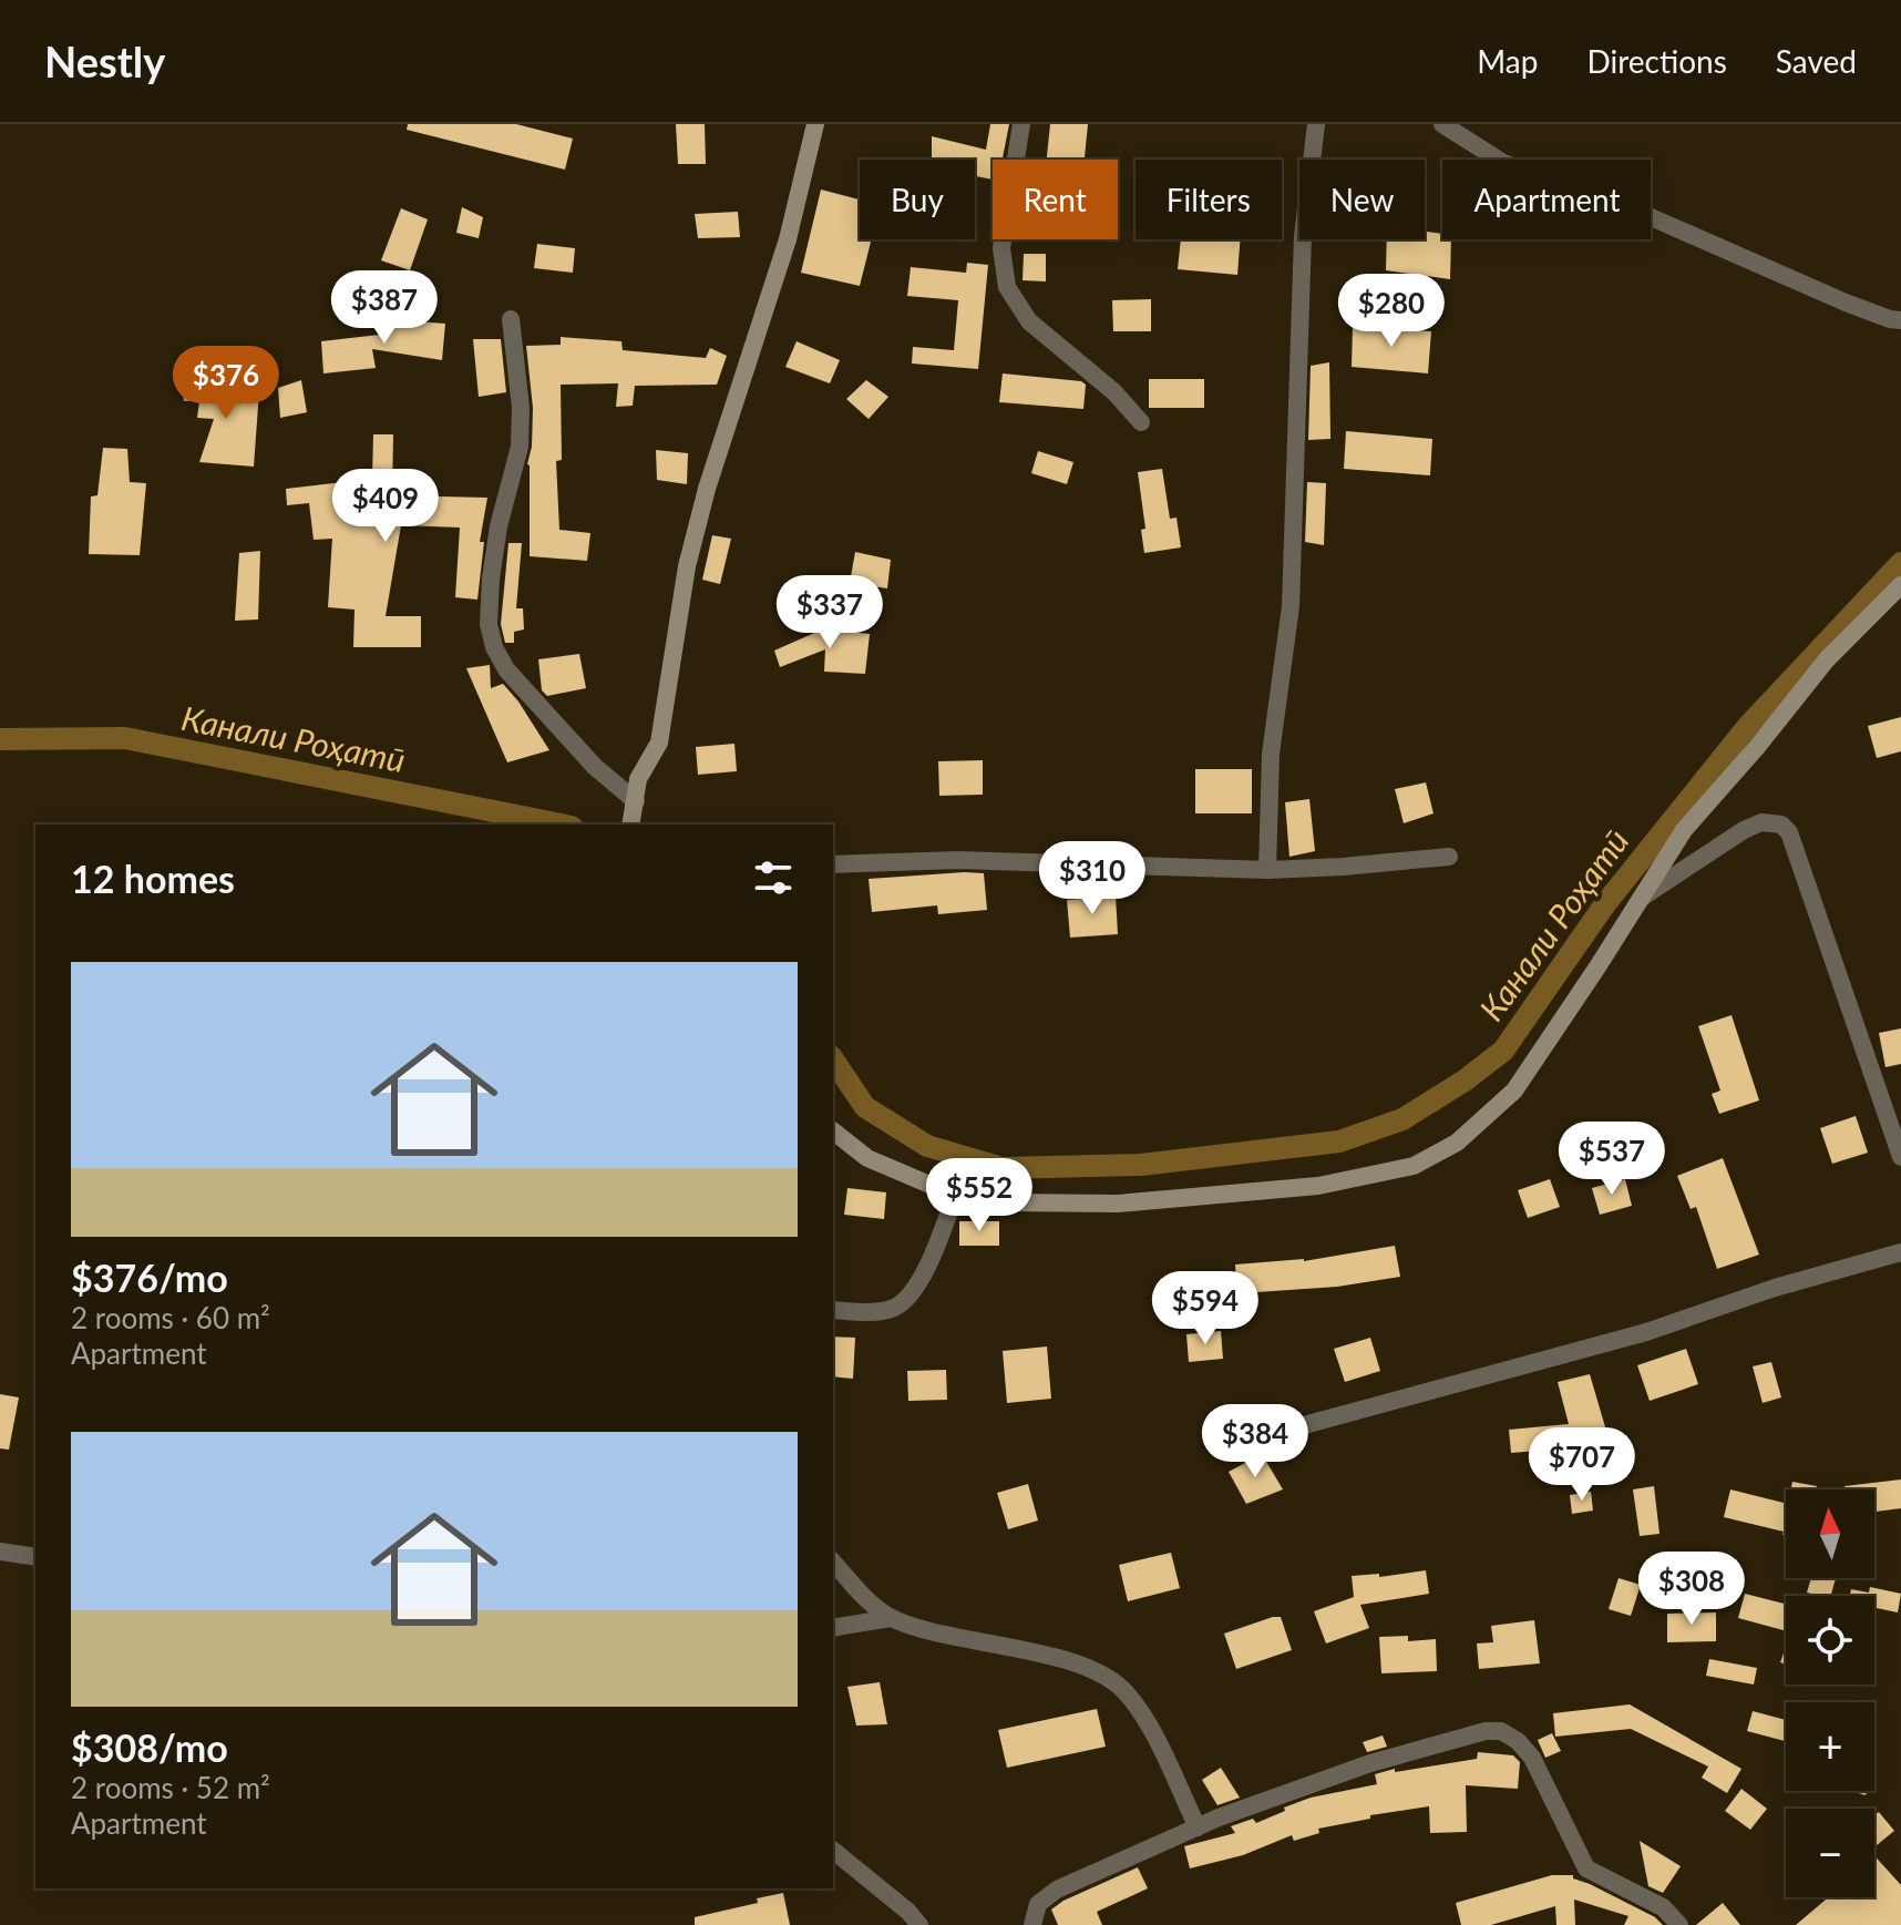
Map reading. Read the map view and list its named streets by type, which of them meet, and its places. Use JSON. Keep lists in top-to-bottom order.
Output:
{
  "water": ["Канали Роҳатӣ"],
  "north": "top",
  "page": {
    "header": "Nestly",
    "nav": ["Map", "Directions", "Saved"],
    "chip": [
      "Buy",
      "Rent",
      "Filters",
      "New",
      "Apartment"
    ],
    "price": [
      "$387",
      "$280",
      "$376",
      "$409",
      "$337",
      "$310",
      "$537",
      "$552",
      "$594",
      "$384",
      "$707",
      "$308"
    ],
    "heading": "12 homes",
    "list": [
      {
        "name": "$376/mo",
        "note": "2 rooms · 60 m² · Apartment"
      },
      {
        "name": "$308/mo",
        "note": "2 rooms · 52 m² · Apartment"
      }
    ],
    "map_buttons": ["+", "−"]
  }
}
